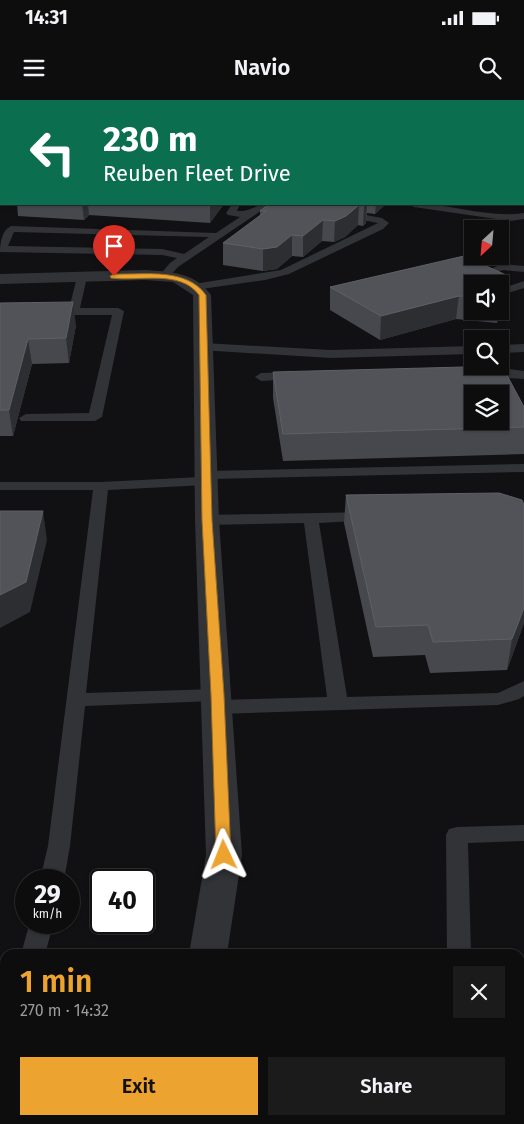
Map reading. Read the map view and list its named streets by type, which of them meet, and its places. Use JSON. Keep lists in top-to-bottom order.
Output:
{
  "north": "bottom left",
  "page": {
    "status": "14:31",
    "header": "Navio",
    "turn": ["230 m", "Reuben Fleet Drive"],
    "speed": "29 km/h",
    "limit": "40",
    "heading": ["1 min", "270 m · 14:32"],
    "buttons": ["Exit", "Share"]
  }
}
